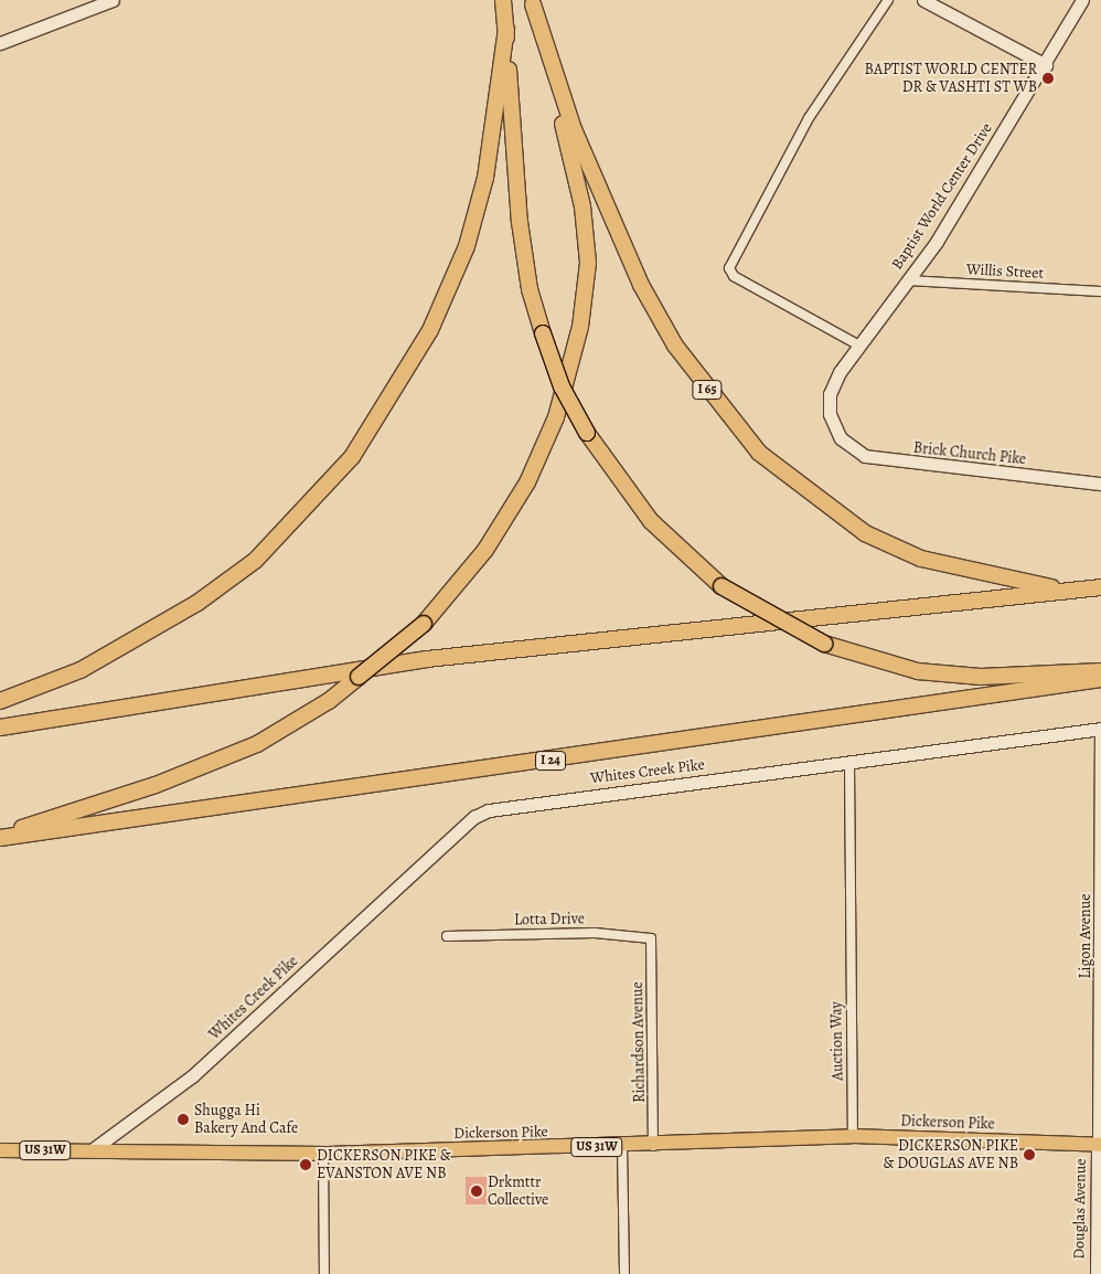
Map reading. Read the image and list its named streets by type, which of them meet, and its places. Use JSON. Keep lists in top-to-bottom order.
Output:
{
  "streets": {
    "highway": ["I 65", "I 24"],
    "main road": ["Dickerson Pike", "US 31W"],
    "street": [
      "Baptist World Center Drive",
      "Willis Street",
      "Brick Church Pike",
      "Whites Creek Pike",
      "Lotta Drive",
      "Ligon Avenue",
      "Auction Way",
      "Richardson Avenue",
      "Douglas Avenue"
    ]
  },
  "crossings": [
    ["Baptist World Center Drive", "Willis Street"],
    ["Baptist World Center Drive", "Brick Church Pike"],
    ["Whites Creek Pike", "Ligon Avenue"],
    ["Whites Creek Pike", "Auction Way"],
    ["Whites Creek Pike", "Dickerson Pike"],
    ["Lotta Drive", "Richardson Avenue"],
    ["Ligon Avenue", "Dickerson Pike"],
    ["Ligon Avenue", "Douglas Avenue"],
    ["Auction Way", "Dickerson Pike"],
    ["Richardson Avenue", "Dickerson Pike"],
    ["Dickerson Pike", "Douglas Avenue"]
  ],
  "places": [
    "BAPTIST WORLD CENTER DR & VASHTI ST WB",
    "Shugga Hi Bakery And Cafe",
    "DICKERSON PIKE & DOUGLAS AVE NB",
    "DICKERSON PIKE & EVANSTON AVE NB",
    "Drkmttr Collective"
  ]
}
